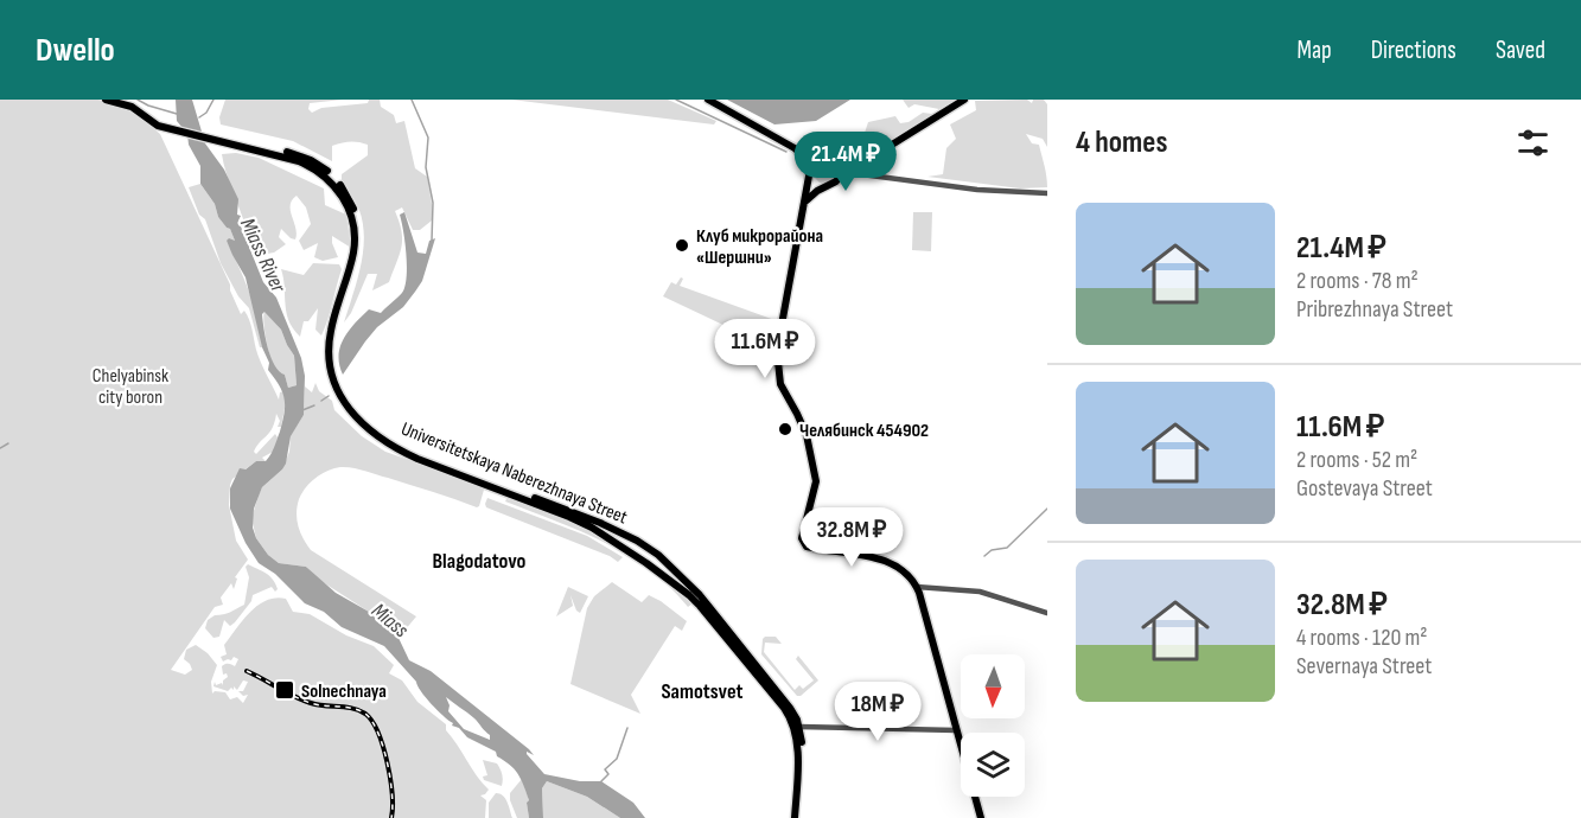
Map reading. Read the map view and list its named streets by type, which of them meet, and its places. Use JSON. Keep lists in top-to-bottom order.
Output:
{
  "streets": {
    "main road": ["Universitetskaya Naberezhnaya Street"]
  },
  "districts": ["Blagodatovo", "Samotsvet"],
  "water": ["Miass River", "Miass"],
  "parks": ["Chelyabinsk city boron"],
  "places": {
    "other": ["Клуб микрорайона «Шершни»", "Челябинск 454902"],
    "transit": ["Solnechnaya"]
  },
  "north": "bottom",
  "page": {
    "header": "Dwello",
    "nav": ["Map", "Directions", "Saved"],
    "heading": "4 homes",
    "price": [
      "21.4M ₽",
      "11.6M ₽",
      "32.8M ₽",
      "18M ₽"
    ],
    "list": [
      {
        "name": "21.4M ₽",
        "note": "2 rooms · 78 m² · Pribrezhnaya Street"
      },
      {
        "name": "11.6M ₽",
        "note": "2 rooms · 52 m² · Gostevaya Street"
      },
      {
        "name": "32.8M ₽",
        "note": "4 rooms · 120 m² · Severnaya Street"
      }
    ]
  }
}
